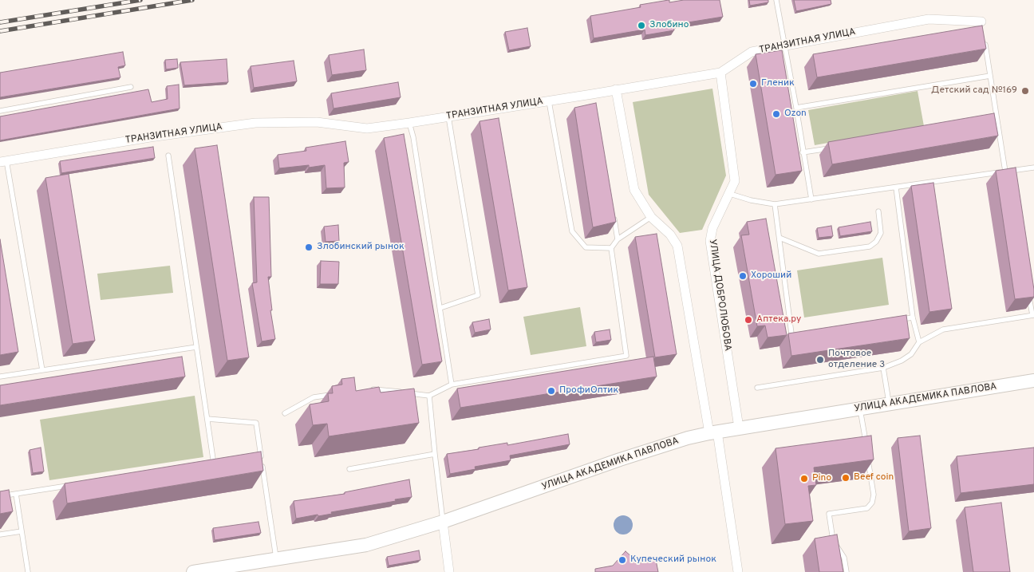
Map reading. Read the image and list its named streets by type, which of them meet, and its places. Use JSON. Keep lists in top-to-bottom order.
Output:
{
  "streets": {
    "main road": ["УЛИЦА АКАДЕМИКА ПАВЛОВА"],
    "street": ["ТРАНЗИТНАЯ УЛИЦА", "УЛИЦА ДОБРОЛЮБОВА"]
  },
  "crossings": [
    ["ТРАНЗИТНАЯ УЛИЦА", "УЛИЦА ДОБРОЛЮБОВА"],
    ["УЛИЦА ДОБРОЛЮБОВА", "УЛИЦА АКАДЕМИКА ПАВЛОВА"]
  ],
  "places": [
    "Злобино",
    "Гленик",
    "Детский сад №169",
    "Ozon",
    "Злобинский рынок",
    "Хороший",
    "Аптека.ру",
    "Почтовое отделение 3",
    "ПрофиОптик",
    "Beef coin",
    "Pino",
    "Купеческий рынок"
  ]
}
